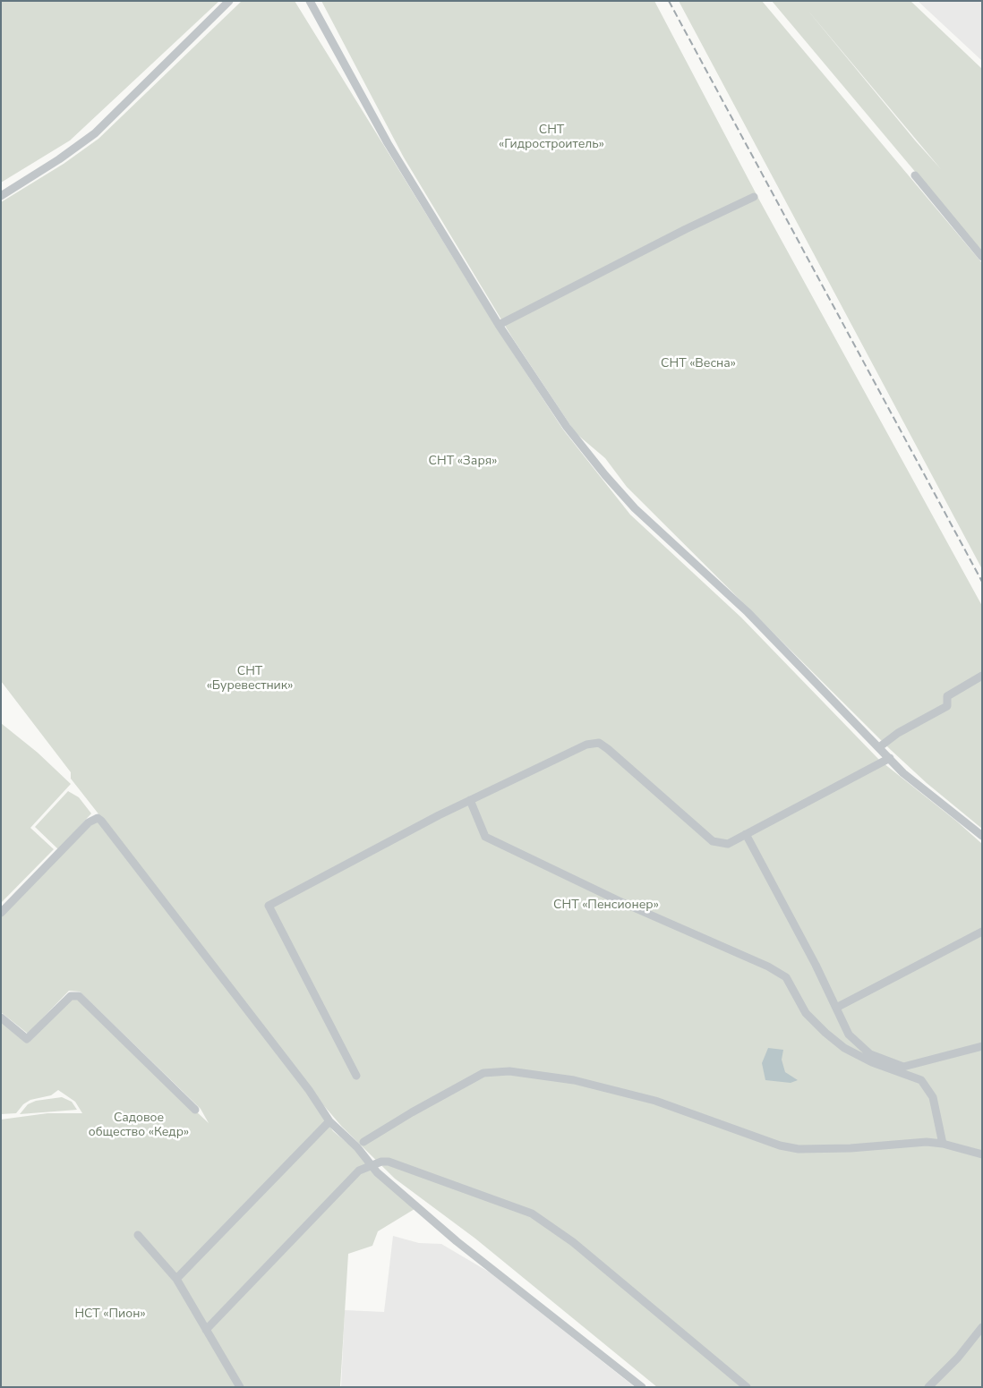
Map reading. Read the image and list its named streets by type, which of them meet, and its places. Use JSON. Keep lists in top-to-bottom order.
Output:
{
  "parks": [
    "СНТ «Гидростроитель»",
    "СНТ «Весна»",
    "СНТ «Заря»",
    "СНТ «Буревестник»",
    "СНТ «Пенсионер»",
    "Садовое общество «Кедр»",
    "НСТ «Пион»"
  ]
}
